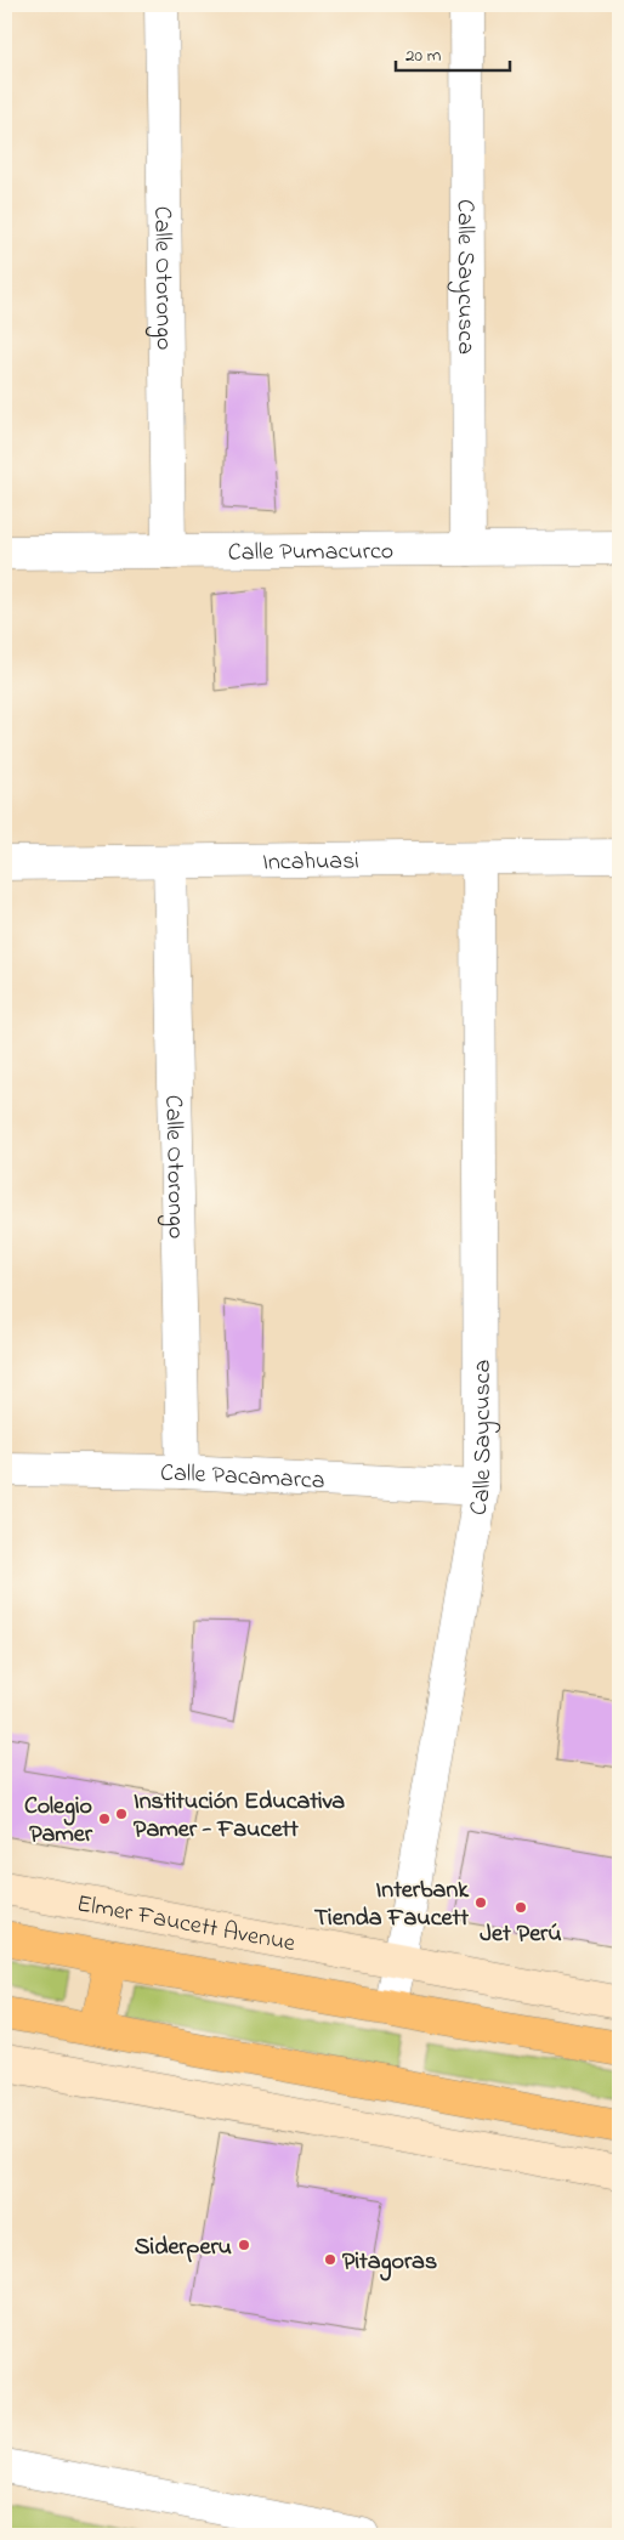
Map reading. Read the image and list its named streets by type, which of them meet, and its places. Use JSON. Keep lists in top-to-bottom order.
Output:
{
  "streets": {
    "main road": ["Elmer Faucett Avenue"],
    "street": [
      "Calle Saycusca",
      "Calle Otorongo",
      "Calle Pumacurco",
      "Incahuasi",
      "Calle Pacamarca"
    ]
  },
  "crossings": [
    ["Calle Saycusca", "Calle Pumacurco"],
    ["Calle Saycusca", "Incahuasi"],
    ["Calle Saycusca", "Calle Pacamarca"],
    ["Calle Saycusca", "Elmer Faucett Avenue"],
    ["Calle Otorongo", "Calle Pumacurco"],
    ["Calle Otorongo", "Incahuasi"],
    ["Calle Otorongo", "Calle Pacamarca"]
  ],
  "places": [
    "Institución Educativa Pamer - Faucett",
    "Colegio Pamer",
    "Interbank Tienda Faucett",
    "Jet Perú",
    "Siderperu",
    "Pitagoras"
  ],
  "scale_bar": "20 m"
}
